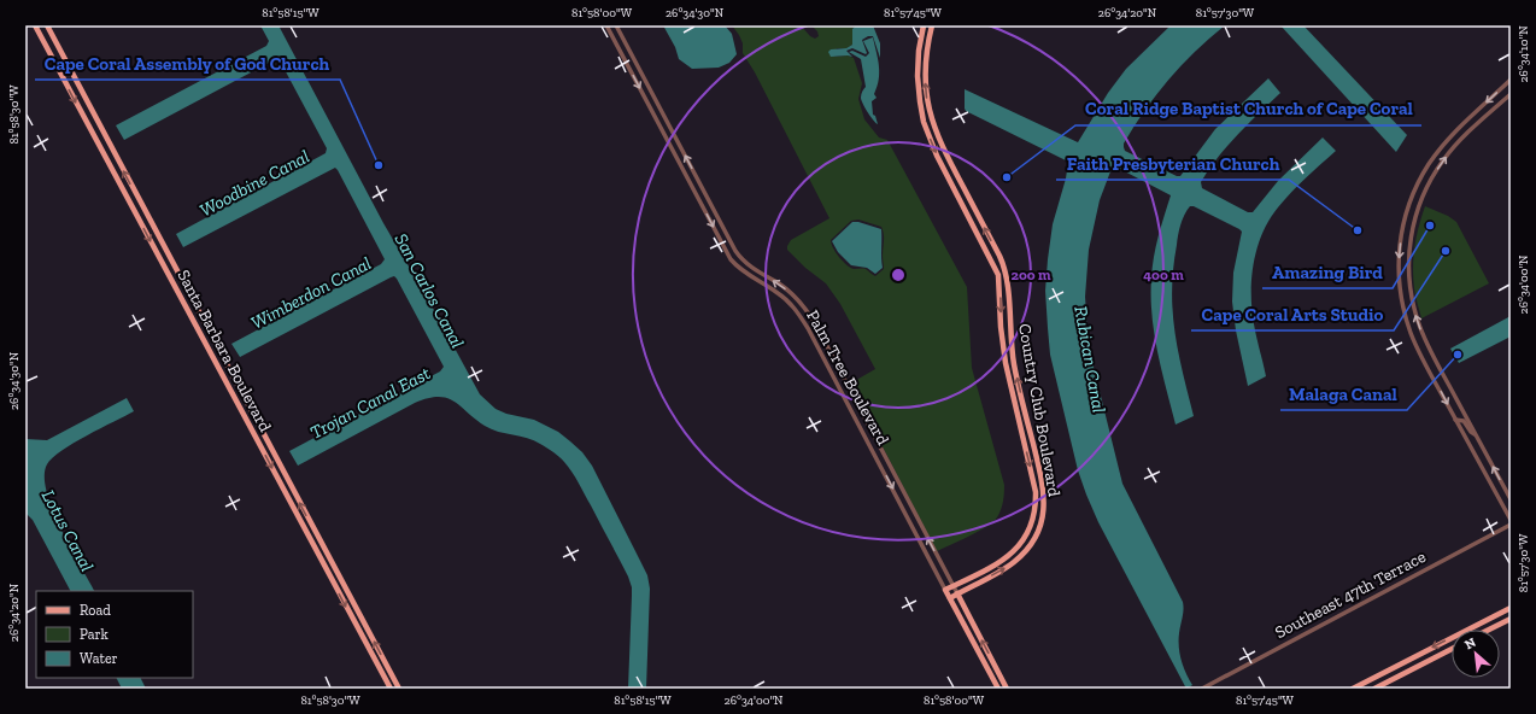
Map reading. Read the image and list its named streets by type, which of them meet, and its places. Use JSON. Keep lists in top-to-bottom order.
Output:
{
  "streets": {
    "main road": ["Santa Barbara Boulevard", "Palm Tree Boulevard", "Country Club Boulevard"],
    "street": ["Southeast 47th Terrace"]
  },
  "crossings": [
    ["Palm Tree Boulevard", "Country Club Boulevard"]
  ],
  "water": [
    "Woodbine Canal",
    "San Carlos Canal",
    "Wimberdon Canal",
    "Rubican Canal",
    "Trojan Canal East",
    "Lotus Canal"
  ],
  "places": [
    "Cape Coral Assembly of God Church",
    "Coral Ridge Baptist Church of Cape Coral",
    "Amazing Bird",
    "Faith Presbyterian Church",
    "Cape Coral Arts Studio",
    "Malaga Canal"
  ],
  "legend": ["Road", "Park", "Water"],
  "north": "top left",
  "coordinates": [
    "81°58'15\"W",
    "81°58'00\"W",
    "26°34'30\"N",
    "81°57'45\"W",
    "26°34'20\"N",
    "81°57'30\"W",
    "26°34'10\"N",
    "81°58'30\"W",
    "26°34'00\"N"
  ],
  "rings": ["200 m", "400 m"]
}
